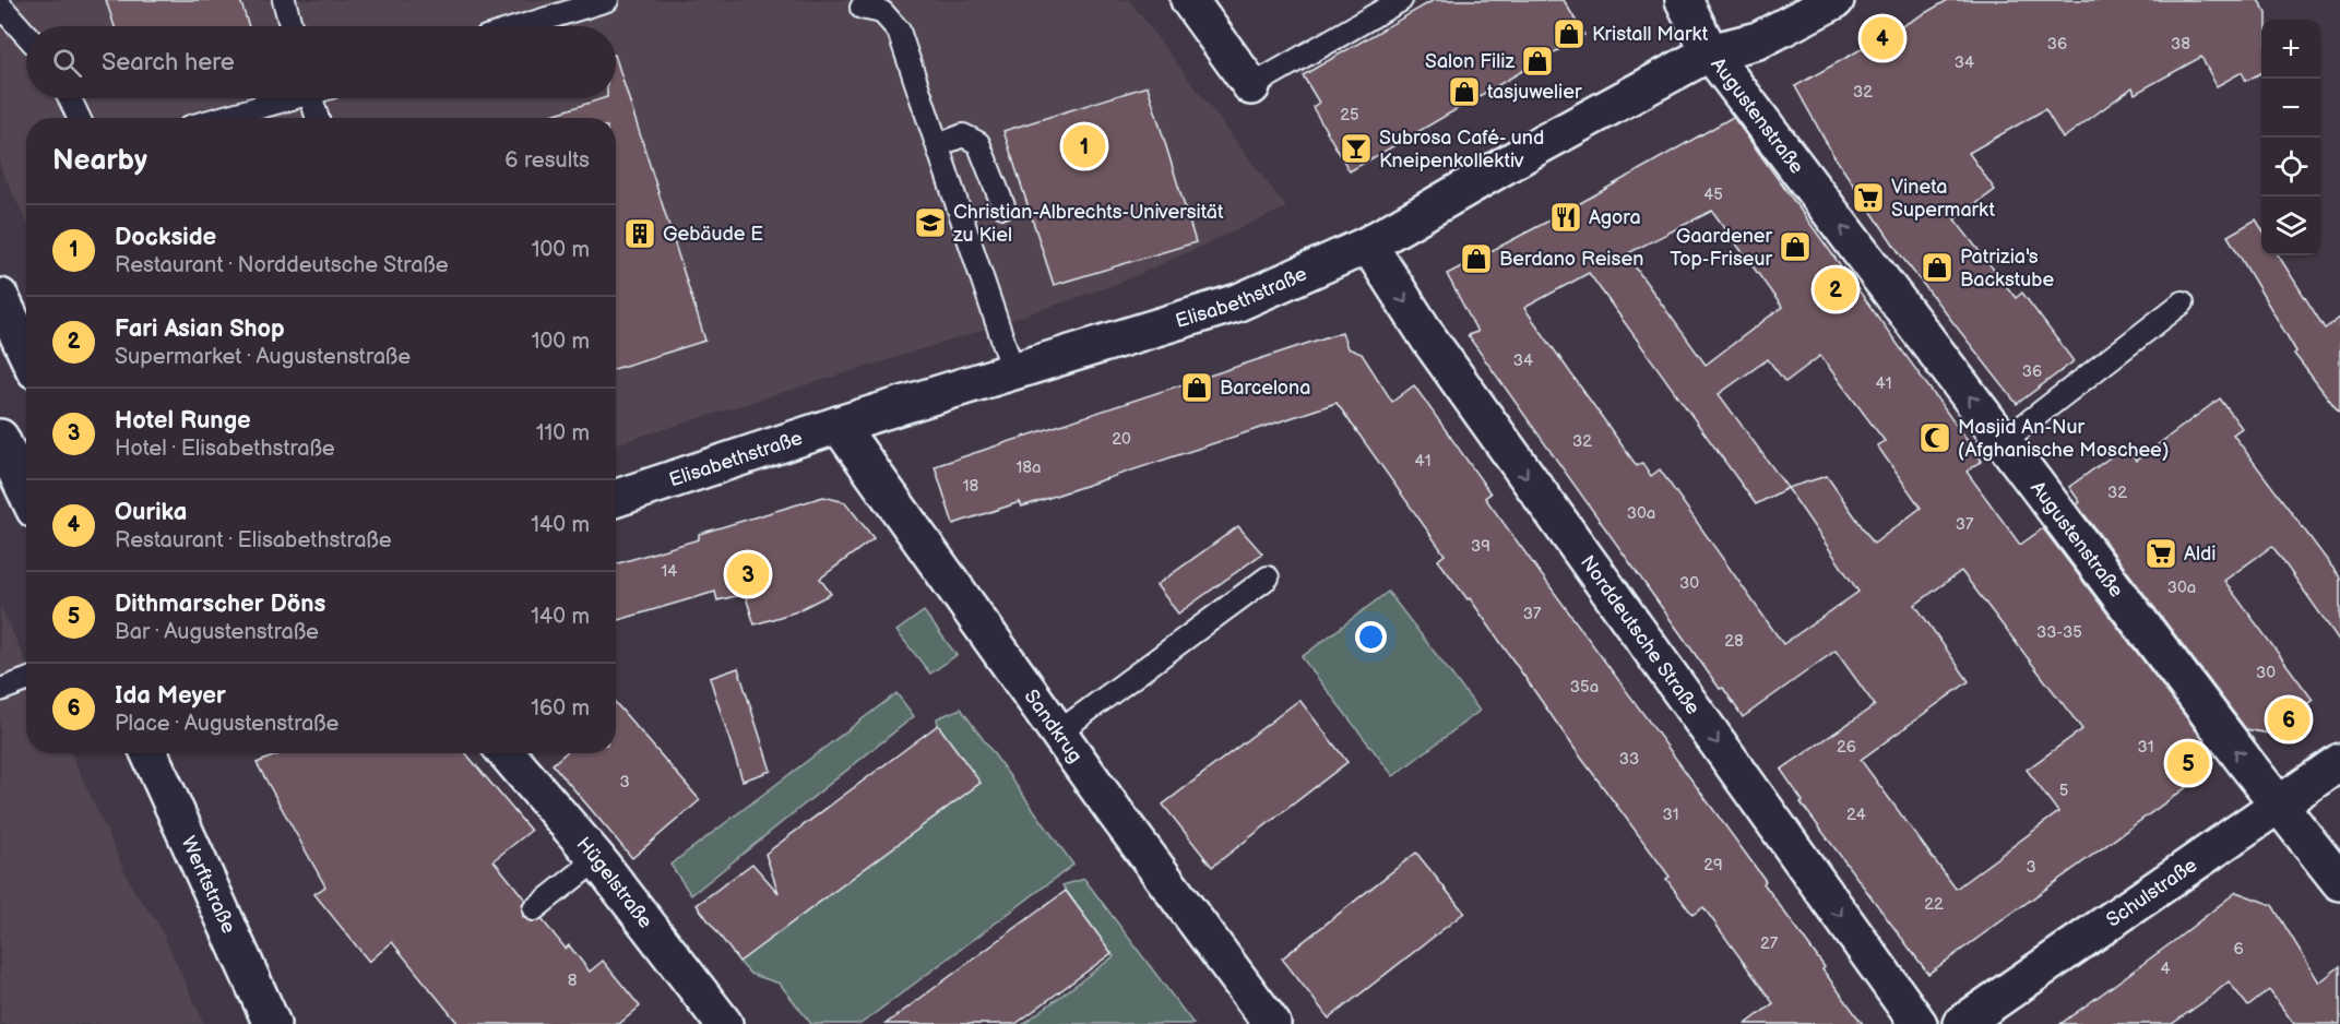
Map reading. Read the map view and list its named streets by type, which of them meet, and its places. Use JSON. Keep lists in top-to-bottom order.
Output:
{
  "streets": {
    "street": [
      "Augustenstraße",
      "Elisabethstraße",
      "Norddeutsche Straße",
      "Sandkrug",
      "Hügelstraße",
      "Werftstraße",
      "Schulstraße"
    ]
  },
  "crossings": [
    ["Augustenstraße", "Elisabethstraße"],
    ["Augustenstraße", "Schulstraße"],
    ["Elisabethstraße", "Norddeutsche Straße"],
    ["Elisabethstraße", "Sandkrug"]
  ],
  "one_way": ["Augustenstraße", "Norddeutsche Straße"],
  "places": {
    "shop": [
      "Kristall Markt",
      "Salon Filiz",
      "tasjuwelier",
      "Gaardener Top-Friseur",
      "Berdano Reisen",
      "Patrizia's Backstube",
      "Barcelona"
    ],
    "bar": ["Subrosa Café- und Kneipenkollektiv"],
    "supermarket": ["Vineta Supermarkt", "Aldi"],
    "restaurant": ["Agora"],
    "school or university": ["Christian-Albrechts-Universität zu Kiel"],
    "building": ["Gebäude E"],
    "mosque": ["Masjid An-Nur (Afghanische Moschee)"]
  },
  "house_numbers": [
    "36",
    "38",
    "34",
    "32",
    "25",
    "45",
    "34",
    "36",
    "41",
    "20",
    "32",
    "41",
    "18a",
    "18",
    "32",
    "30a",
    "37",
    "39",
    "14",
    "30",
    "30a",
    "37",
    "33-35",
    "28",
    "30",
    "35a",
    "26",
    "31",
    "33",
    "3",
    "5",
    "31",
    "24",
    "29",
    "3",
    "22",
    "27",
    "6",
    "4",
    "8"
  ],
  "page": {
    "pins": [
      "4",
      "1",
      "2",
      "3",
      "6",
      "5"
    ],
    "map_buttons": ["+", "−"],
    "search": "Search here",
    "heading": ["Nearby", "6 results"],
    "list": [
      {
        "mark": "1",
        "name": "Dockside",
        "note": "Restaurant · Norddeutsche Straße",
        "value": "100 m"
      },
      {
        "mark": "2",
        "name": "Fari Asian Shop",
        "note": "Supermarket · Augustenstraße",
        "value": "100 m"
      },
      {
        "mark": "3",
        "name": "Hotel Runge",
        "note": "Hotel · Elisabethstraße",
        "value": "110 m"
      },
      {
        "mark": "4",
        "name": "Ourika",
        "note": "Restaurant · Elisabethstraße",
        "value": "140 m"
      },
      {
        "mark": "5",
        "name": "Dithmarscher Döns",
        "note": "Bar · Augustenstraße",
        "value": "140 m"
      },
      {
        "mark": "6",
        "name": "Ida Meyer",
        "note": "Place · Augustenstraße",
        "value": "160 m"
      }
    ]
  }
}
